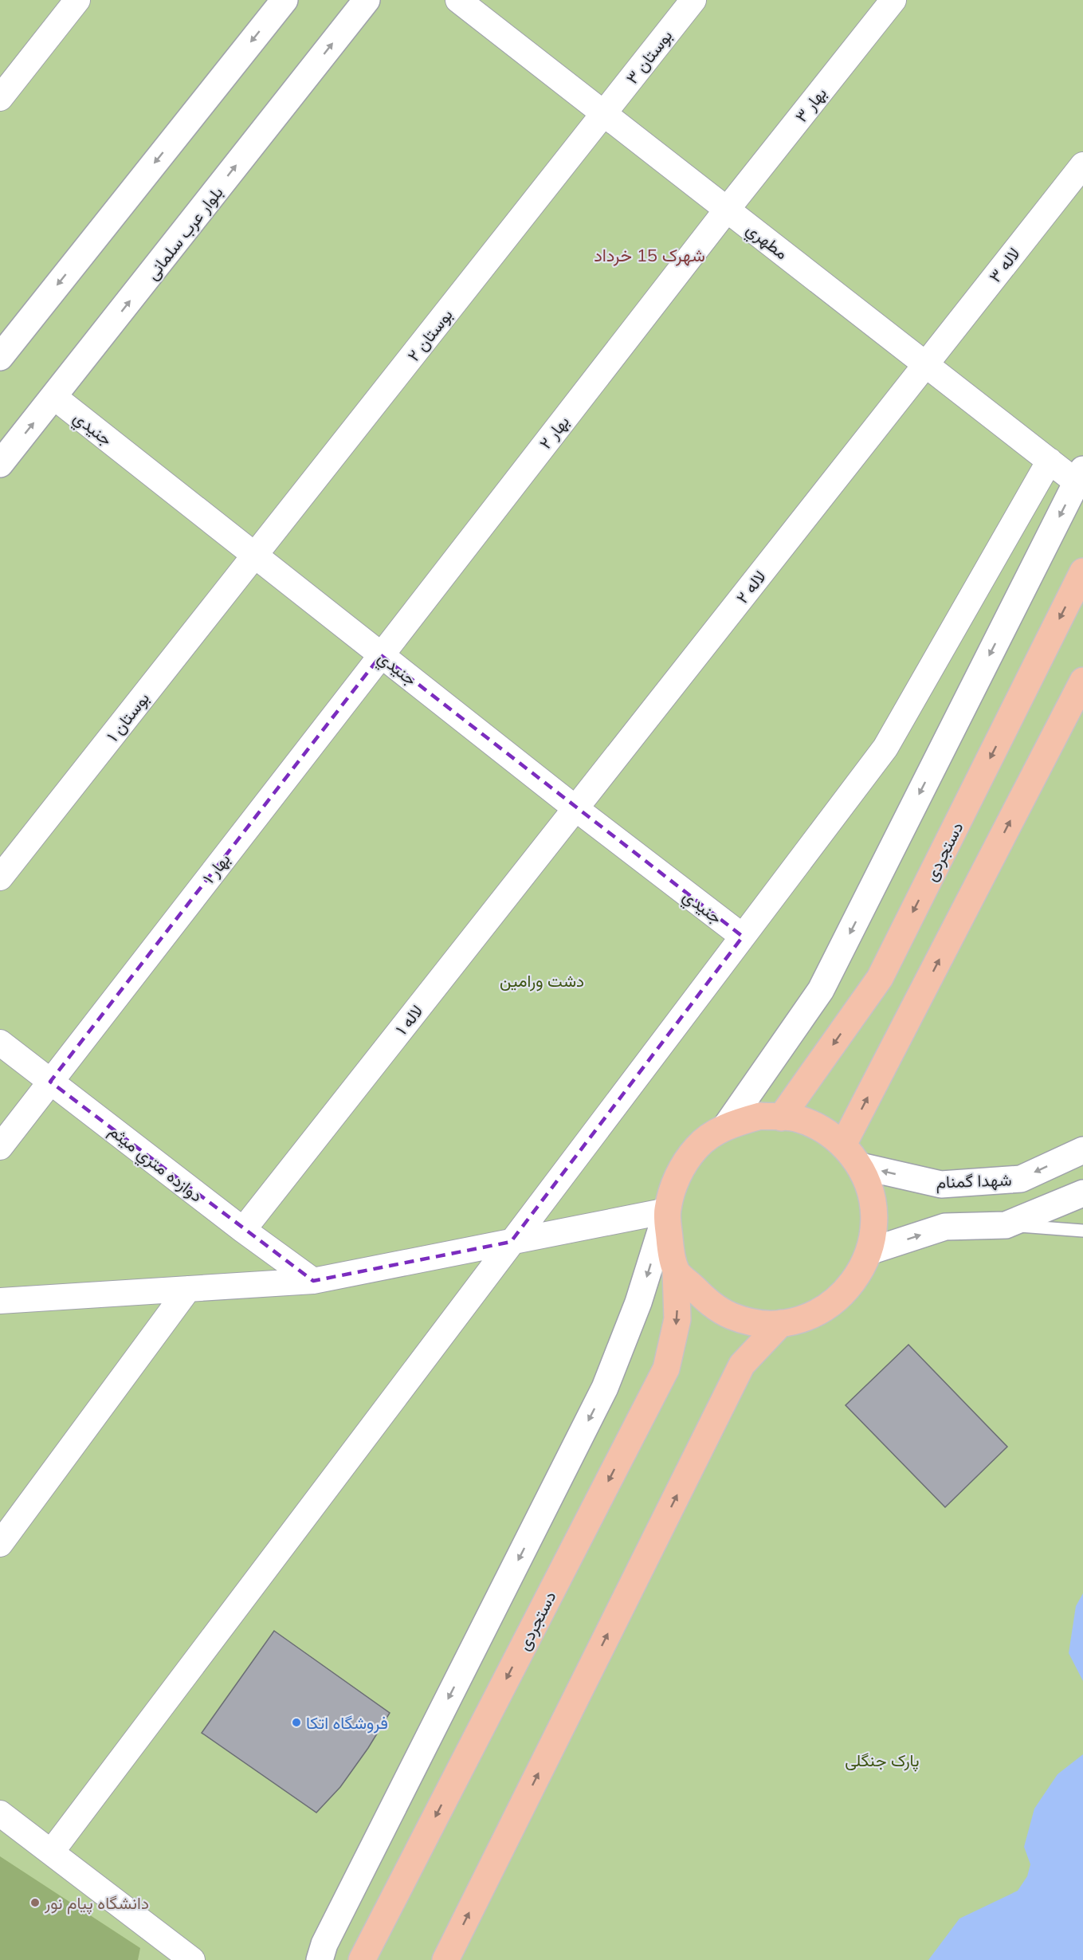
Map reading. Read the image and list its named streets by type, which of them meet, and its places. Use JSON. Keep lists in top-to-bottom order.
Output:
{
  "streets": {
    "main road": ["دستجردی"],
    "street": [
      "بوستان ۳",
      "بهار ۳",
      "بلوار عرب سلمانی",
      "مطهري",
      "لاله ۳",
      "بوستان ۲",
      "جنيدي",
      "بهار ۲",
      "لاله ۲",
      "بوستان ۱",
      "بهار ۱",
      "لاله ۱",
      "دوازده متري میثم",
      "شهدا گمنام"
    ]
  },
  "crossings": [
    ["بوستان ۳", "مطهري"],
    ["بوستان ۳", "بوستان ۲"],
    ["بهار ۳", "مطهري"],
    ["بهار ۳", "بهار ۲"],
    ["بلوار عرب سلمانی", "جنيدي"],
    ["مطهري", "لاله ۳"],
    ["مطهري", "بوستان ۲"],
    ["مطهري", "بهار ۲"],
    ["مطهري", "لاله ۲"],
    ["لاله ۳", "لاله ۲"],
    ["بوستان ۲", "جنيدي"],
    ["بوستان ۲", "بوستان ۱"],
    ["جنيدي", "بهار ۲"],
    ["جنيدي", "لاله ۲"],
    ["جنيدي", "بوستان ۱"],
    ["جنيدي", "بهار ۱"],
    ["جنيدي", "لاله ۱"],
    ["بهار ۲", "بهار ۱"],
    ["لاله ۲", "لاله ۱"],
    ["بهار ۱", "دوازده متري میثم"],
    ["لاله ۱", "دوازده متري میثم"]
  ],
  "districts": ["شهرک 15 خرداد"],
  "parks": ["دشت ورامین", "پارک جنگلی"],
  "places": ["فروشگاه اتکا", "دانشگاه پیام نور"]
}
